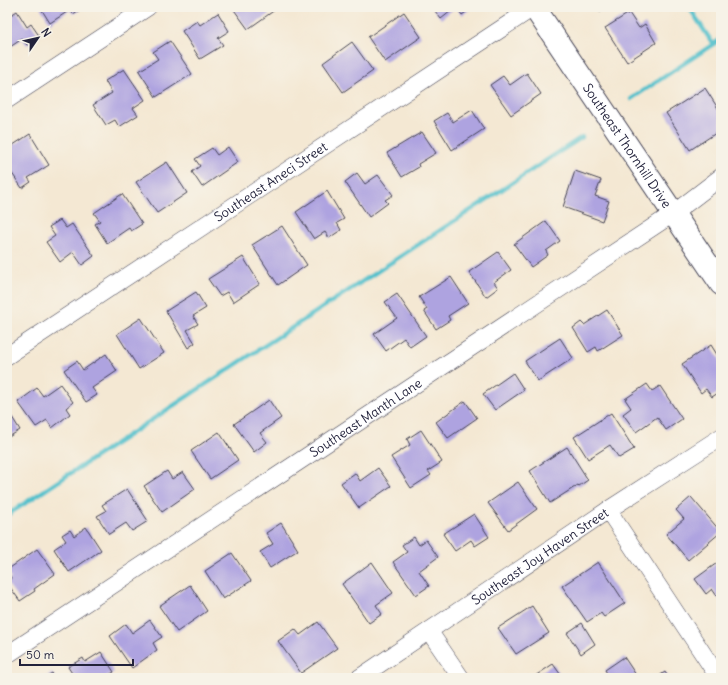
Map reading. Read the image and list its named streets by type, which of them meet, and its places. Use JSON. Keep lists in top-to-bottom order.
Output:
{
  "streets": {
    "street": [
      "Southeast Thornhill Drive",
      "Southeast Aneci Street",
      "Southeast Manth Lane",
      "Southeast Joy Haven Street"
    ]
  },
  "crossings": [
    ["Southeast Thornhill Drive", "Southeast Aneci Street"],
    ["Southeast Thornhill Drive", "Southeast Manth Lane"]
  ],
  "scale_bar": "50 m",
  "north": "top right"
}
